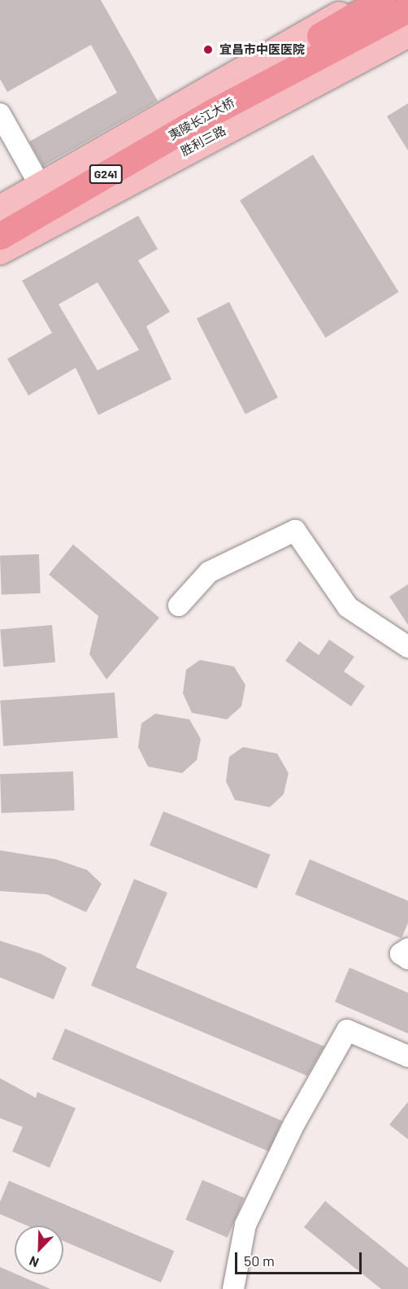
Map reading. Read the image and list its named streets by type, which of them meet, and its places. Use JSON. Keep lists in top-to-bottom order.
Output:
{
  "streets": {
    "highway": ["夷陵长江大桥", "G241"],
    "main road": ["胜利三路"]
  },
  "places": ["宜昌市中医医院"],
  "scale_bar": "50 m",
  "north": "bottom left"
}
